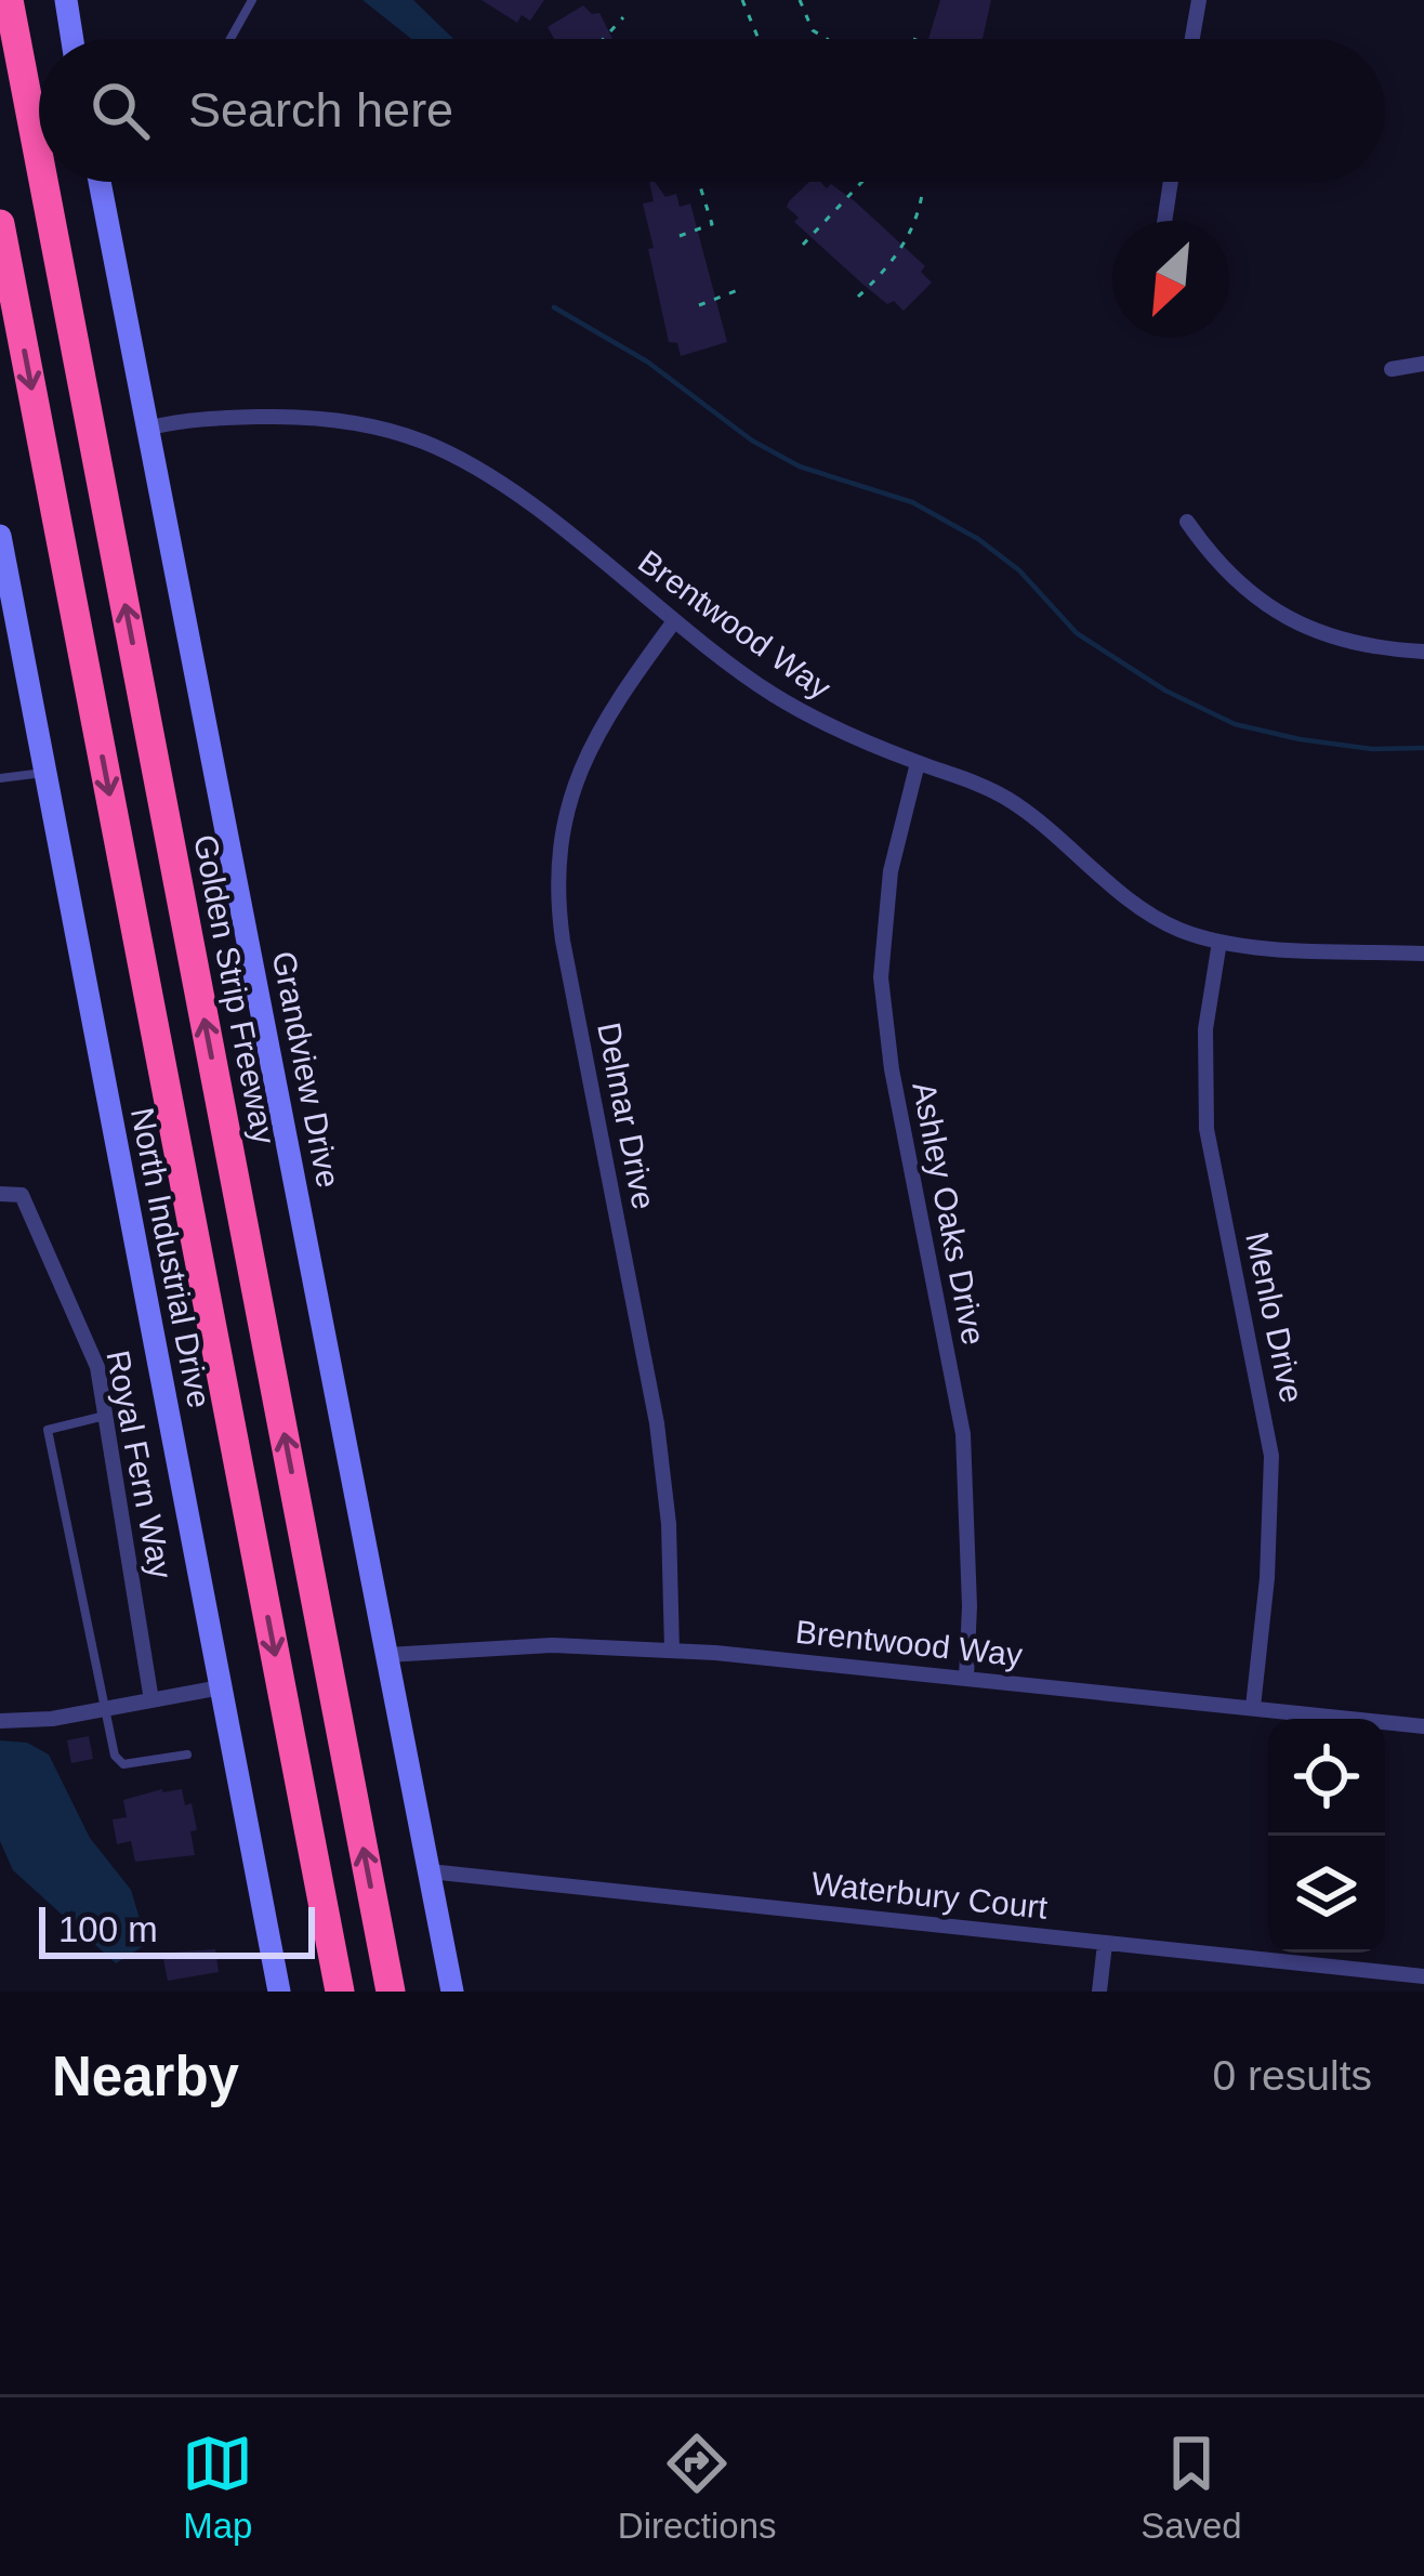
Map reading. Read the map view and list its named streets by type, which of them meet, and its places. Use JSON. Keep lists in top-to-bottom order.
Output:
{
  "streets": {
    "highway": ["Golden Strip Freeway"],
    "street": [
      "Brentwood Way",
      "Grandview Drive",
      "Delmar Drive",
      "Ashley Oaks Drive",
      "North Industrial Drive",
      "Menlo Drive",
      "Royal Fern Way",
      "Waterbury Court"
    ]
  },
  "crossings": [
    ["Brentwood Way", "Grandview Drive"],
    ["Brentwood Way", "Delmar Drive"],
    ["Brentwood Way", "Ashley Oaks Drive"],
    ["Brentwood Way", "Menlo Drive"],
    ["Grandview Drive", "Waterbury Court"]
  ],
  "scale_bar": "100 m",
  "north": "bottom left",
  "page": {
    "search": "Search here",
    "scale": "100 m",
    "heading": ["Nearby", "0 results"],
    "nav": ["Map", "Directions", "Saved"]
  }
}
